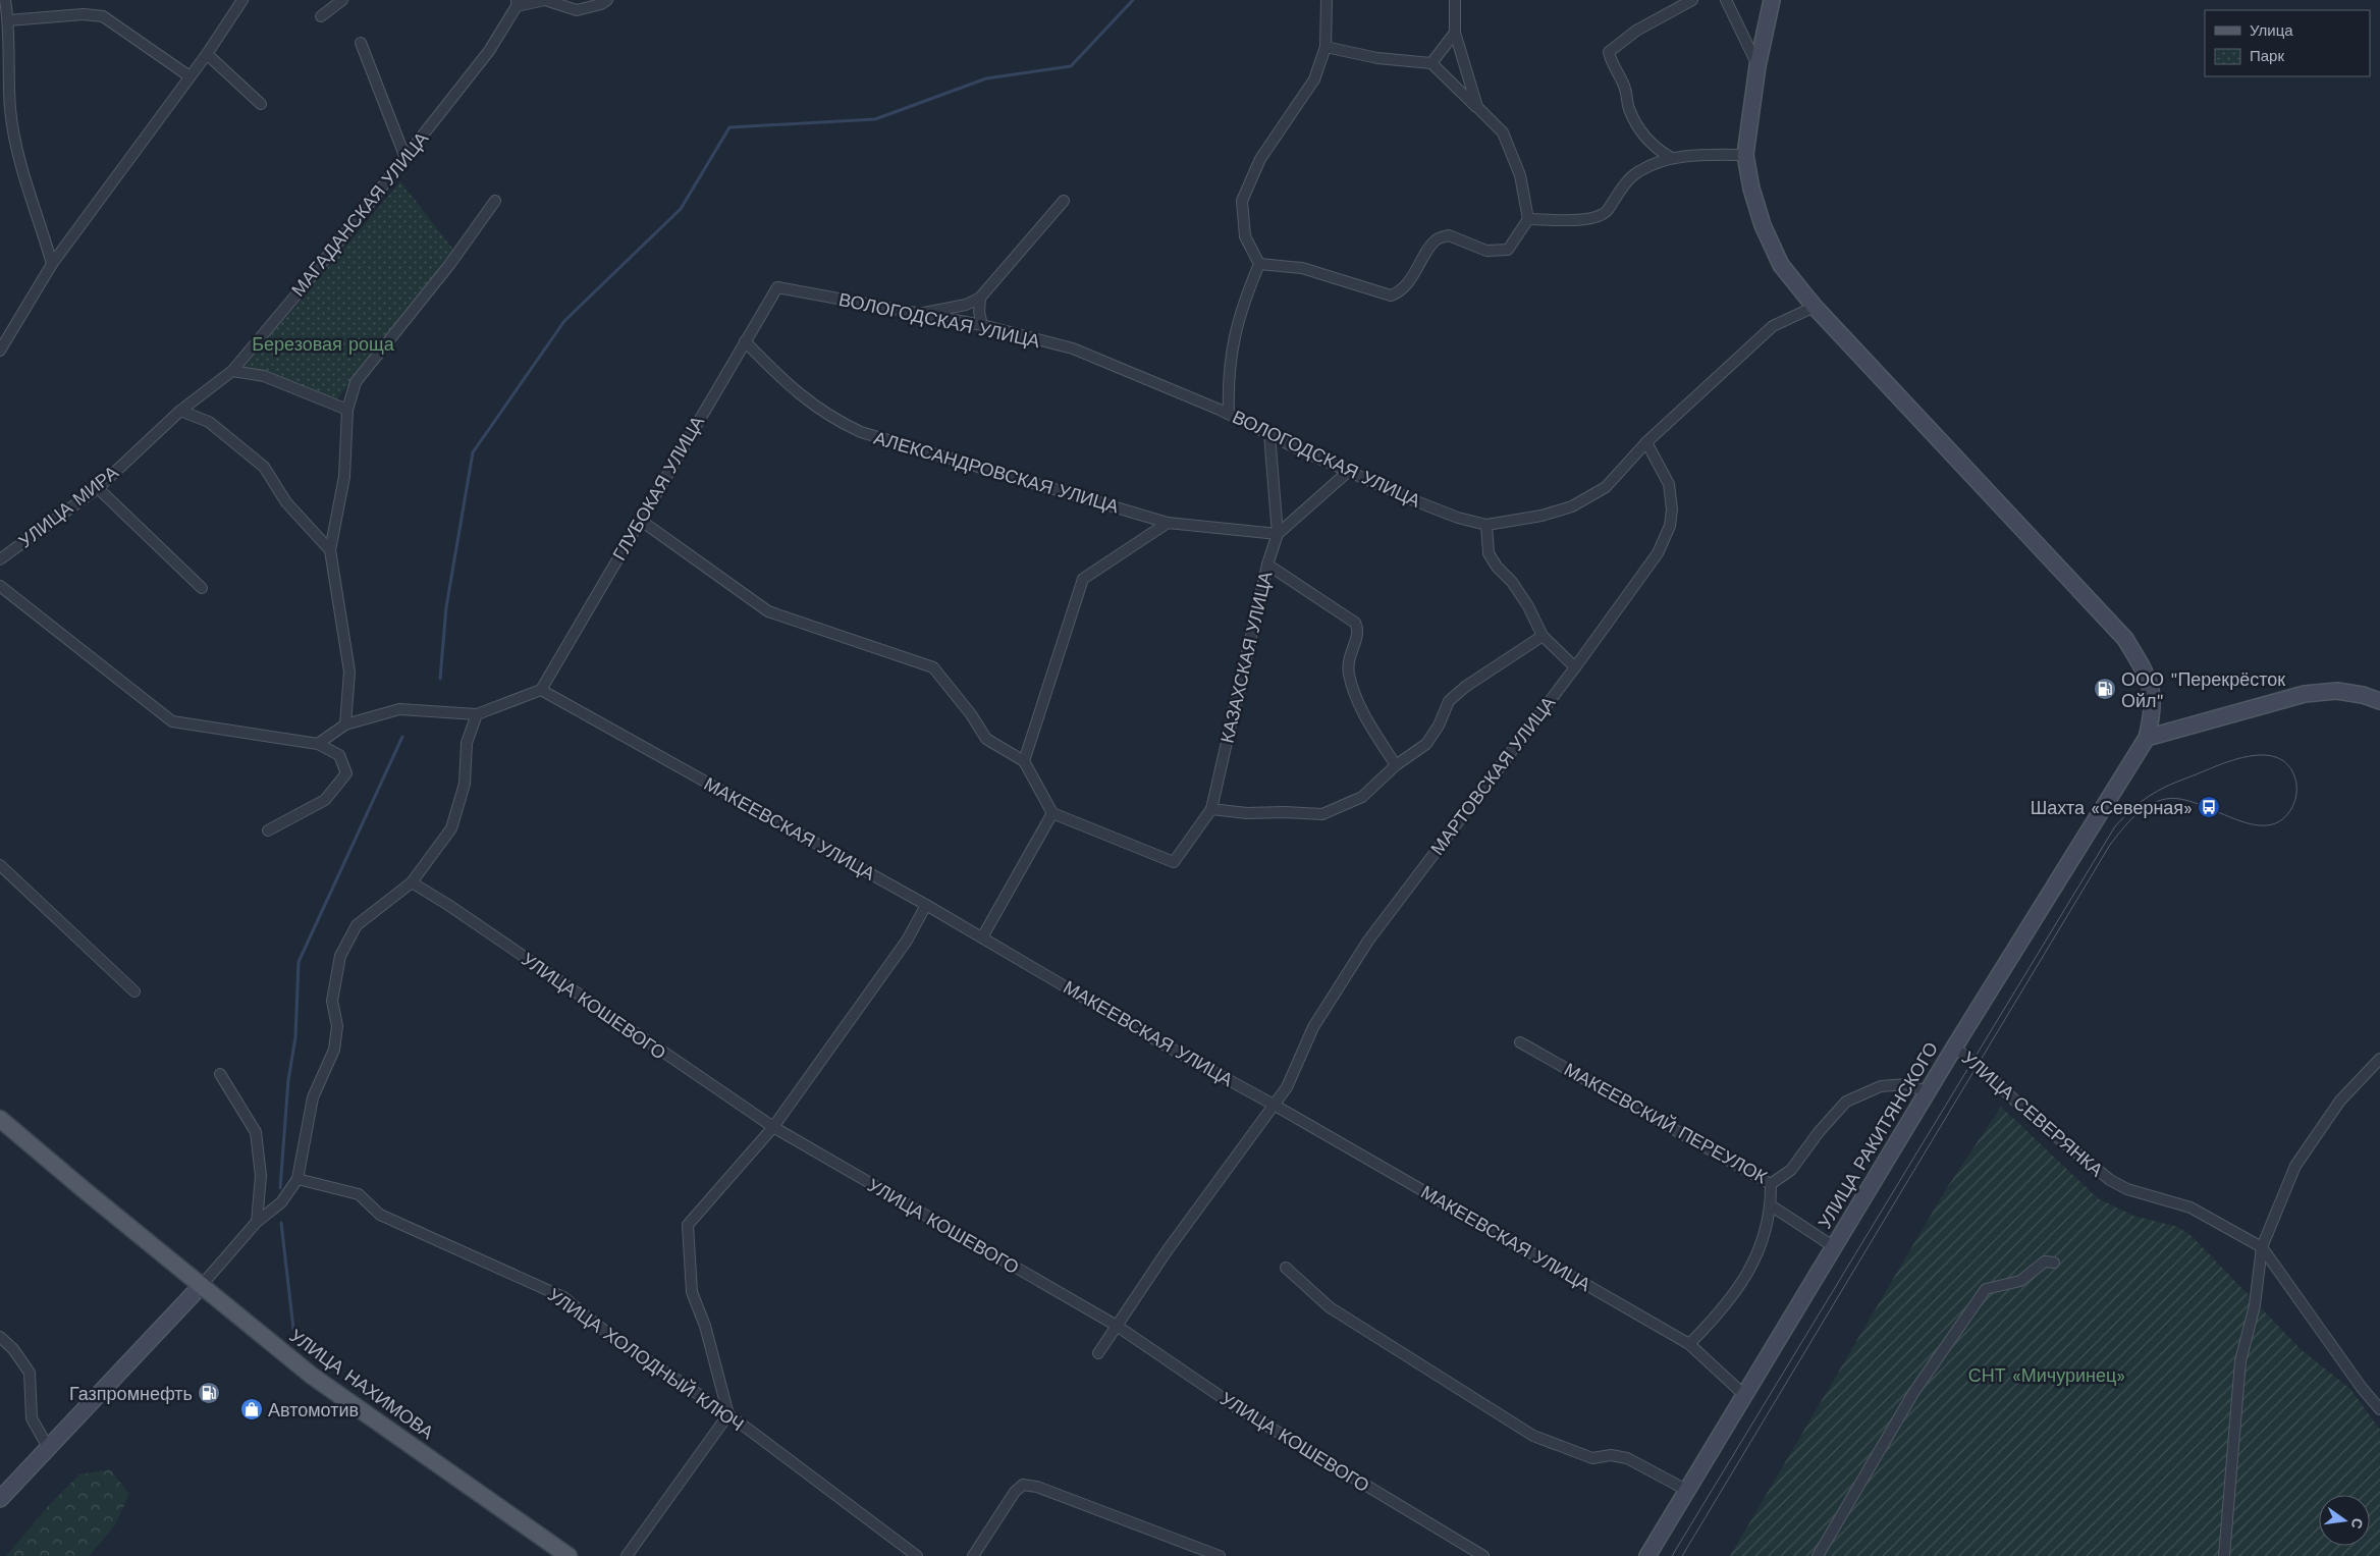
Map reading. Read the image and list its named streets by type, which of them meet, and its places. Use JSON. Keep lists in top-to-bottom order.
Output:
{
  "streets": {
    "main road": ["УЛИЦА РАКИТЯНСКОГО", "УЛИЦА НАХИМОВА"],
    "street": [
      "МАГАДАНСКАЯ УЛИЦА",
      "ВОЛОГОДСКАЯ УЛИЦА",
      "АЛЕКСАНДРОВСКАЯ УЛИЦА",
      "ГЛУБОКАЯ УЛИЦА",
      "УЛИЦА МИРА",
      "КАЗАХСКАЯ УЛИЦА",
      "МАРТОВСКАЯ УЛИЦА",
      "МАКЕЕВСКАЯ УЛИЦА",
      "УЛИЦА КОШЕВОГО",
      "УЛИЦА СЕВЕРЯНКА",
      "МАКЕЕВСКИЙ ПЕРЕУЛОК",
      "УЛИЦА ХОЛОДНЫЙ КЛЮЧ"
    ]
  },
  "crossings": [
    ["МАГАДАНСКАЯ УЛИЦА", "УЛИЦА МИРА"],
    ["ВОЛОГОДСКАЯ УЛИЦА", "ГЛУБОКАЯ УЛИЦА"],
    ["ВОЛОГОДСКАЯ УЛИЦА", "МАРТОВСКАЯ УЛИЦА"],
    ["АЛЕКСАНДРОВСКАЯ УЛИЦА", "ГЛУБОКАЯ УЛИЦА"],
    ["АЛЕКСАНДРОВСКАЯ УЛИЦА", "КАЗАХСКАЯ УЛИЦА"],
    ["ГЛУБОКАЯ УЛИЦА", "МАКЕЕВСКАЯ УЛИЦА"],
    ["МАРТОВСКАЯ УЛИЦА", "МАКЕЕВСКАЯ УЛИЦА"],
    ["МАРТОВСКАЯ УЛИЦА", "УЛИЦА КОШЕВОГО"],
    ["МАКЕЕВСКАЯ УЛИЦА", "УЛИЦА РАКИТЯНСКОГО"],
    ["УЛИЦА СЕВЕРЯНКА", "УЛИЦА РАКИТЯНСКОГО"],
    ["МАКЕЕВСКИЙ ПЕРЕУЛОК", "УЛИЦА РАКИТЯНСКОГО"]
  ],
  "parks": ["Березовая роща", "СНТ «Мичуринец»"],
  "places": {
    "fuel station": ["ООО \"Перекрёсток Ойл\"", "Газпромнефть"],
    "bus stop": ["Шахта «Северная»"],
    "shop": ["Автомотив"]
  },
  "legend": ["Улица", "Парк"],
  "north": "right"
}
